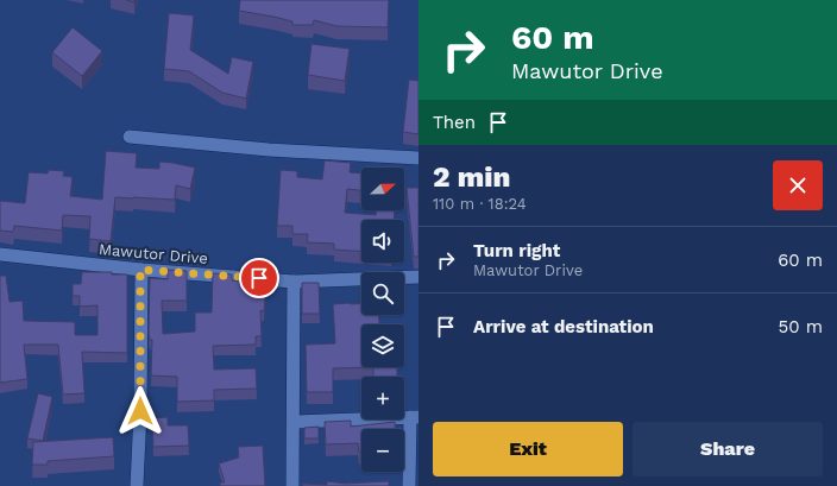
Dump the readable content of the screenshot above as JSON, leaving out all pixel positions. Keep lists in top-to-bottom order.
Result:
{
  "streets": {
    "street": ["Mawutor Drive"]
  },
  "north": "right",
  "page": {
    "turn": ["60 m", "Mawutor Drive"],
    "then": "Then",
    "heading": ["2 min", "110 m · 18:24"],
    "map_buttons": ["+", "−"],
    "list": [
      {
        "name": "Turn right",
        "note": "Mawutor Drive",
        "value": "60 m"
      },
      {
        "name": "Arrive at destination",
        "value": "50 m"
      }
    ],
    "buttons": ["Exit", "Share"]
  }
}
